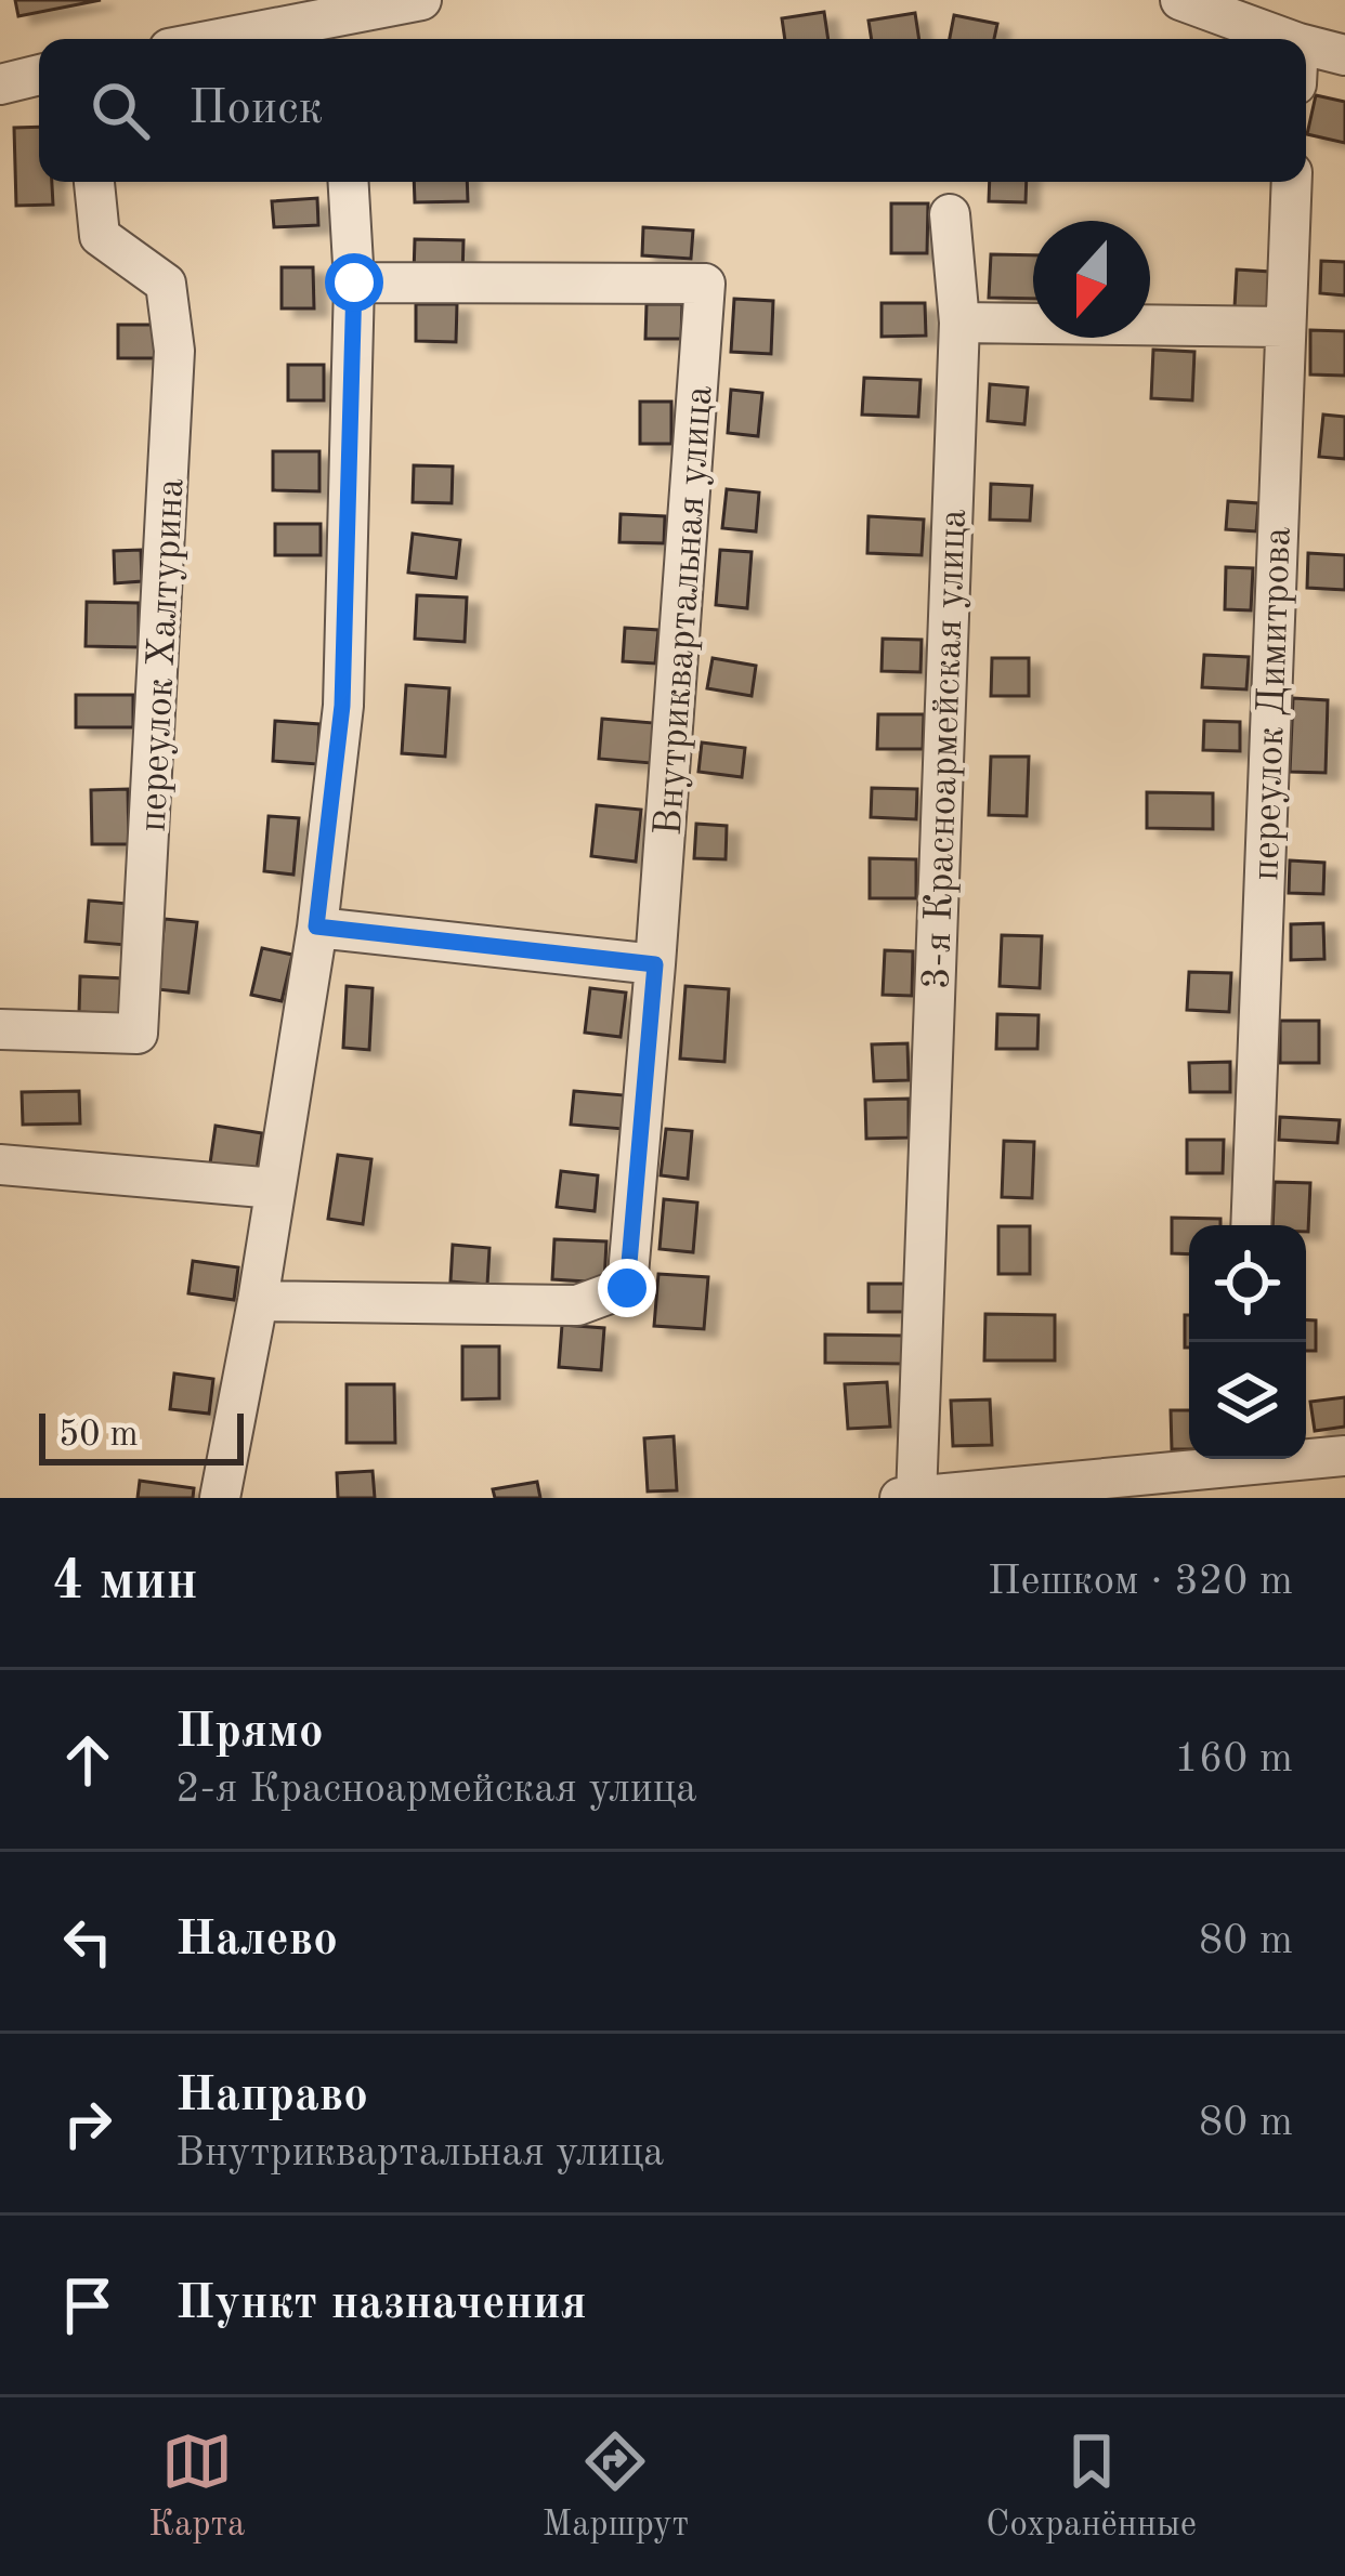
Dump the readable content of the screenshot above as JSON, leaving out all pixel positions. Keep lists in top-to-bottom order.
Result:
{
  "streets": {
    "street": [
      "Внутриквартальная улица",
      "переулок Халтурина",
      "переулок Димитрова",
      "3-я Красноармейская улица"
    ]
  },
  "scale_bar": "50 m",
  "north": "bottom",
  "page": {
    "search": "Поиск",
    "scale": "50 m",
    "heading": ["4 мин", "Пешком · 320 m"],
    "list": [
      ["Прямо", "2-я Красноармейская улица", "160 m"],
      ["Налево", "80 m"],
      ["Направо", "Внутриквартальная улица", "80 m"],
      "Пункт назначения"
    ],
    "nav": ["Карта", "Маршрут", "Сохранённые"]
  }
}
